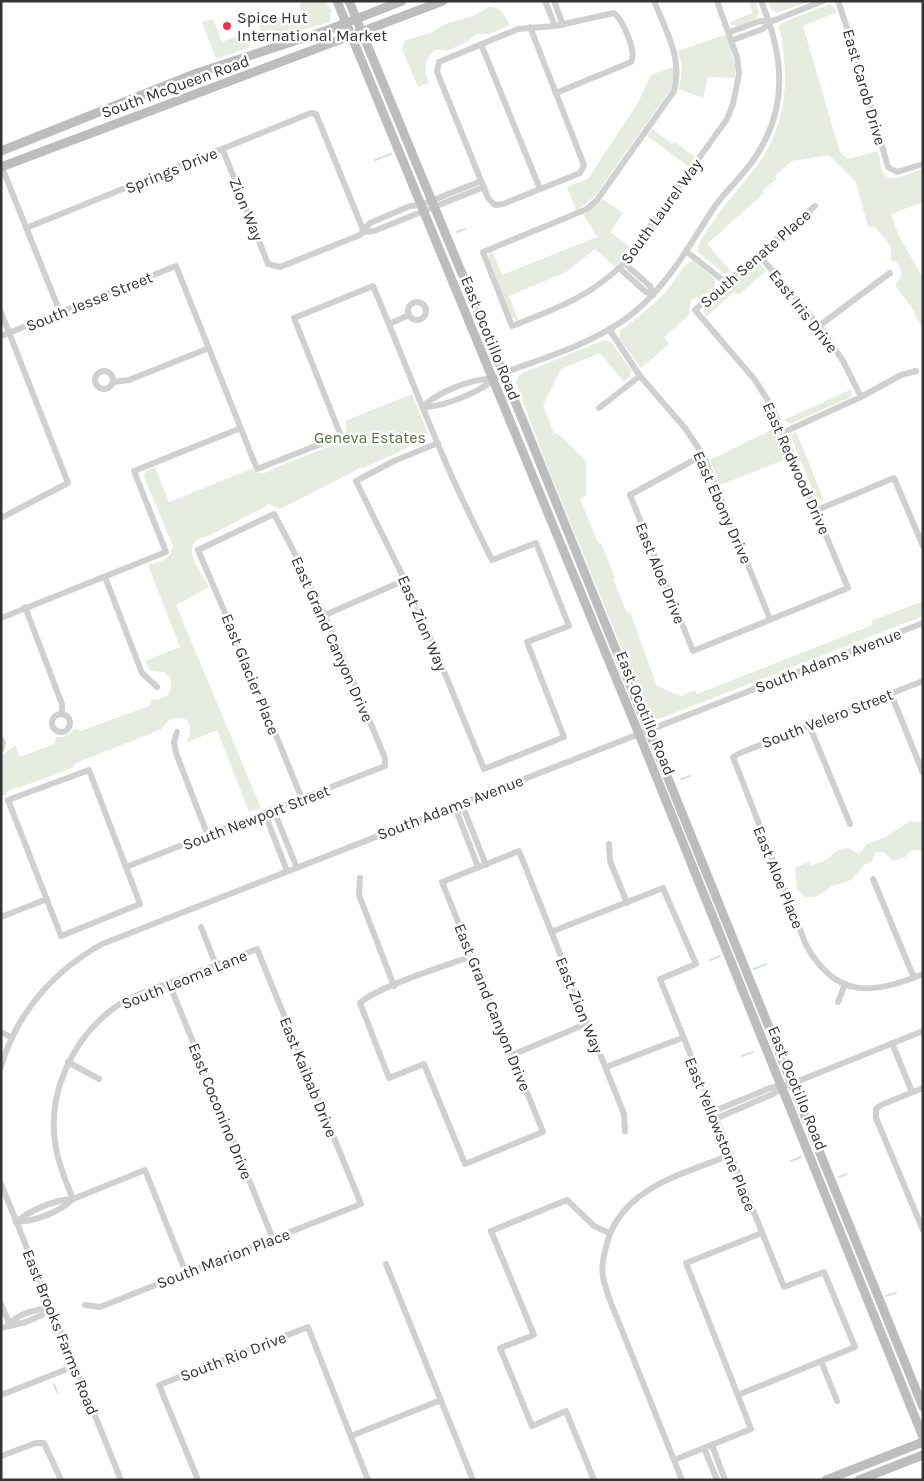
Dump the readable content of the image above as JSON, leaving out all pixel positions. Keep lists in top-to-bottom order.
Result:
{
  "streets": {
    "main road": ["South McQueen Road", "East Ocotillo Road"],
    "street": [
      "East Carob Drive",
      "Springs Drive",
      "Zion Way",
      "South Laurel Way",
      "South Senate Place",
      "South Jesse Street",
      "East Iris Drive",
      "East Redwood Drive",
      "East Ebony Drive",
      "East Aloe Drive",
      "East Zion Way",
      "East Grand Canyon Drive",
      "South Adams Avenue",
      "East Glacier Place",
      "South Velero Street",
      "South Newport Street",
      "East Aloe Place",
      "South Leoma Lane",
      "East Kaibab Drive",
      "East Coconino Drive",
      "East Yellowstone Place",
      "South Marion Place",
      "East Brooks Farms Road",
      "South Rio Drive"
    ]
  },
  "crossings": [
    ["South McQueen Road", "East Ocotillo Road"],
    ["Springs Drive", "Zion Way"],
    ["South Senate Place", "East Iris Drive"],
    ["South Senate Place", "East Redwood Drive"],
    ["East Ocotillo Road", "South Adams Avenue"],
    ["East Redwood Drive", "East Ebony Drive"],
    ["East Redwood Drive", "East Aloe Drive"],
    ["East Ebony Drive", "East Aloe Drive"],
    ["East Grand Canyon Drive", "East Glacier Place"],
    ["East Grand Canyon Drive", "South Newport Street"],
    ["East Glacier Place", "South Newport Street"],
    ["South Velero Street", "East Aloe Place"],
    ["South Leoma Lane", "East Kaibab Drive"],
    ["South Leoma Lane", "East Coconino Drive"],
    ["East Kaibab Drive", "South Marion Place"],
    ["East Coconino Drive", "South Marion Place"]
  ],
  "parks": ["Geneva Estates"],
  "places": ["Spice Hut International Market"]
}
